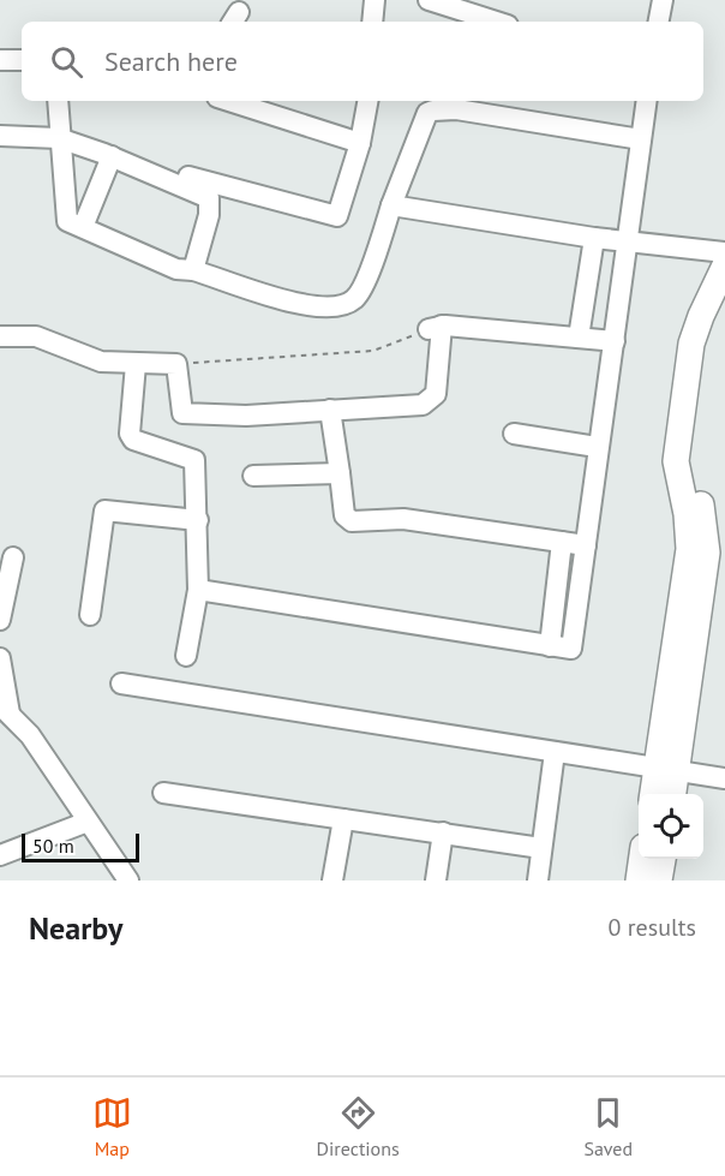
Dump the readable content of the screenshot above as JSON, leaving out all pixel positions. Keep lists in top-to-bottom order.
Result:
{
  "scale_bar": "50 m",
  "page": {
    "search": "Search here",
    "scale": "50 m",
    "heading": ["Nearby", "0 results"],
    "nav": ["Map", "Directions", "Saved"]
  }
}
